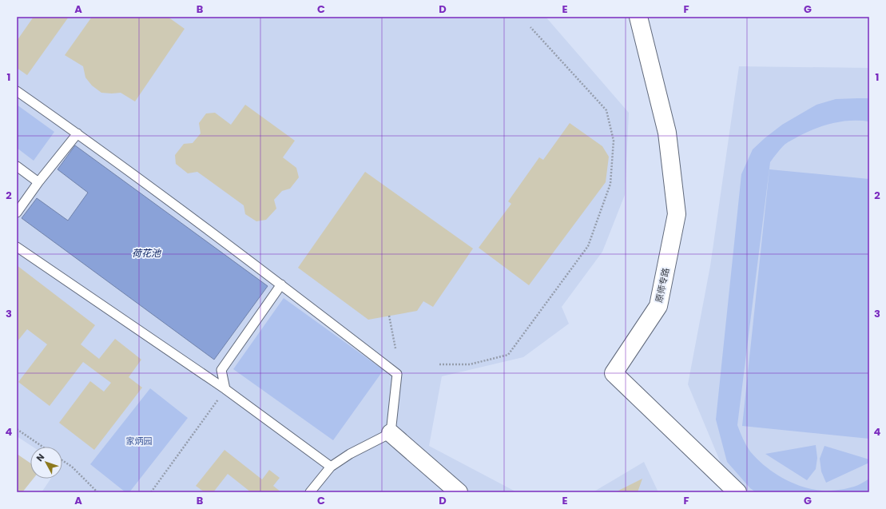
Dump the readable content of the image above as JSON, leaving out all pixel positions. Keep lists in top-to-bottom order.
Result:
{
  "streets": {
    "street": ["原师专路"]
  },
  "water": ["荷花池"],
  "parks": ["家炳园"],
  "north": "top left",
  "grid": {
    "columns": [
      "A",
      "B",
      "C",
      "D",
      "E",
      "F",
      "G"
    ],
    "rows": [
      "1",
      "2",
      "3",
      "4"
    ]
  }
}
